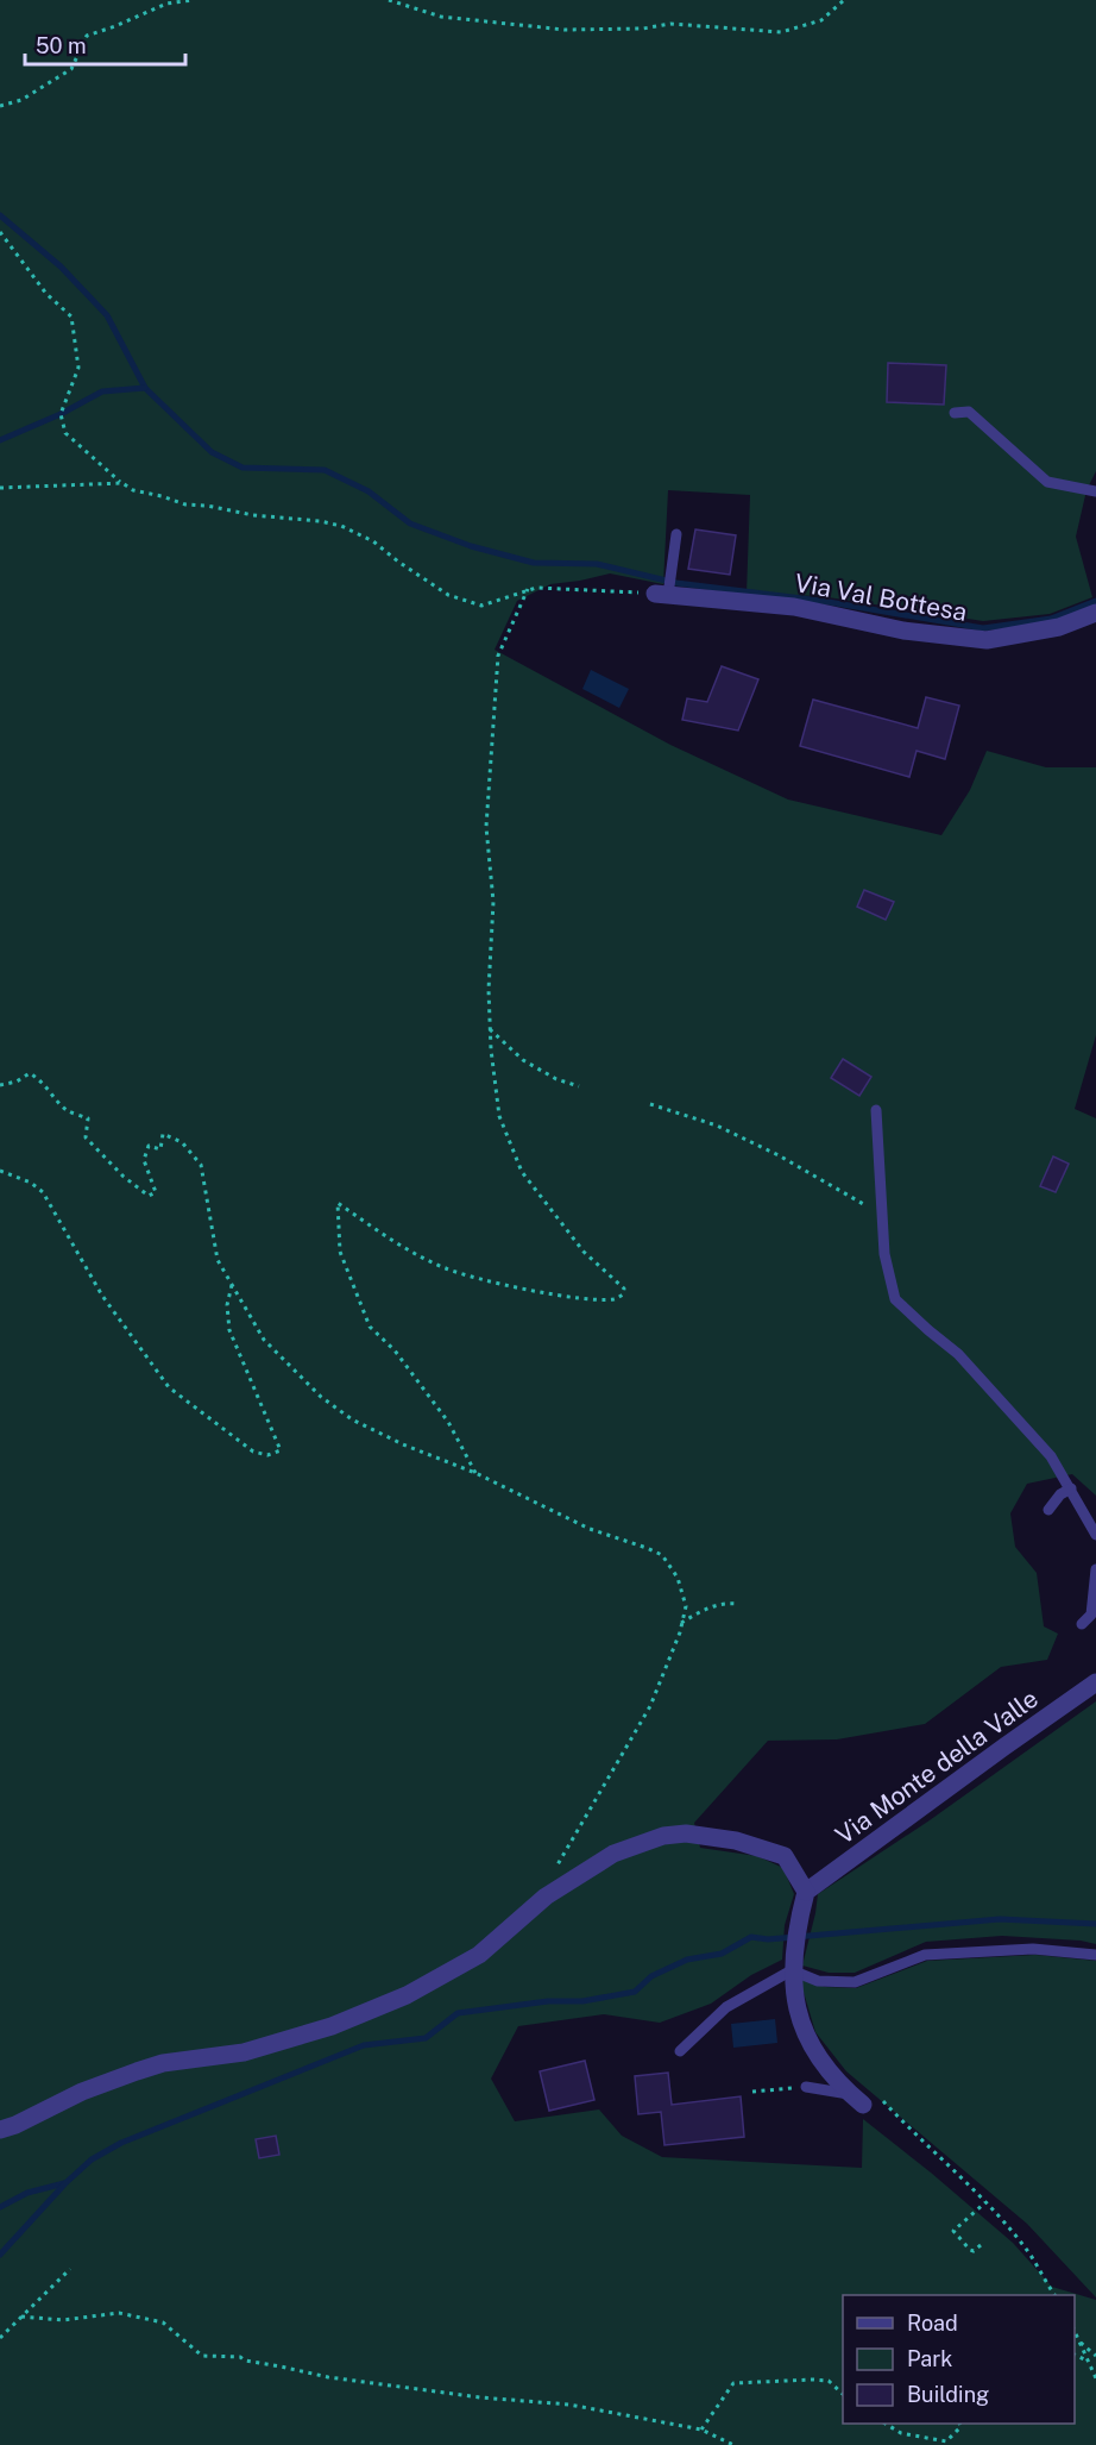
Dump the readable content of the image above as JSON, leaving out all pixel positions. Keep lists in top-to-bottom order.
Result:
{
  "streets": {
    "street": ["Via Val Bottesa", "Via Monte della Valle"]
  },
  "legend": ["Road", "Park", "Building"],
  "scale_bar": "50 m"
}
